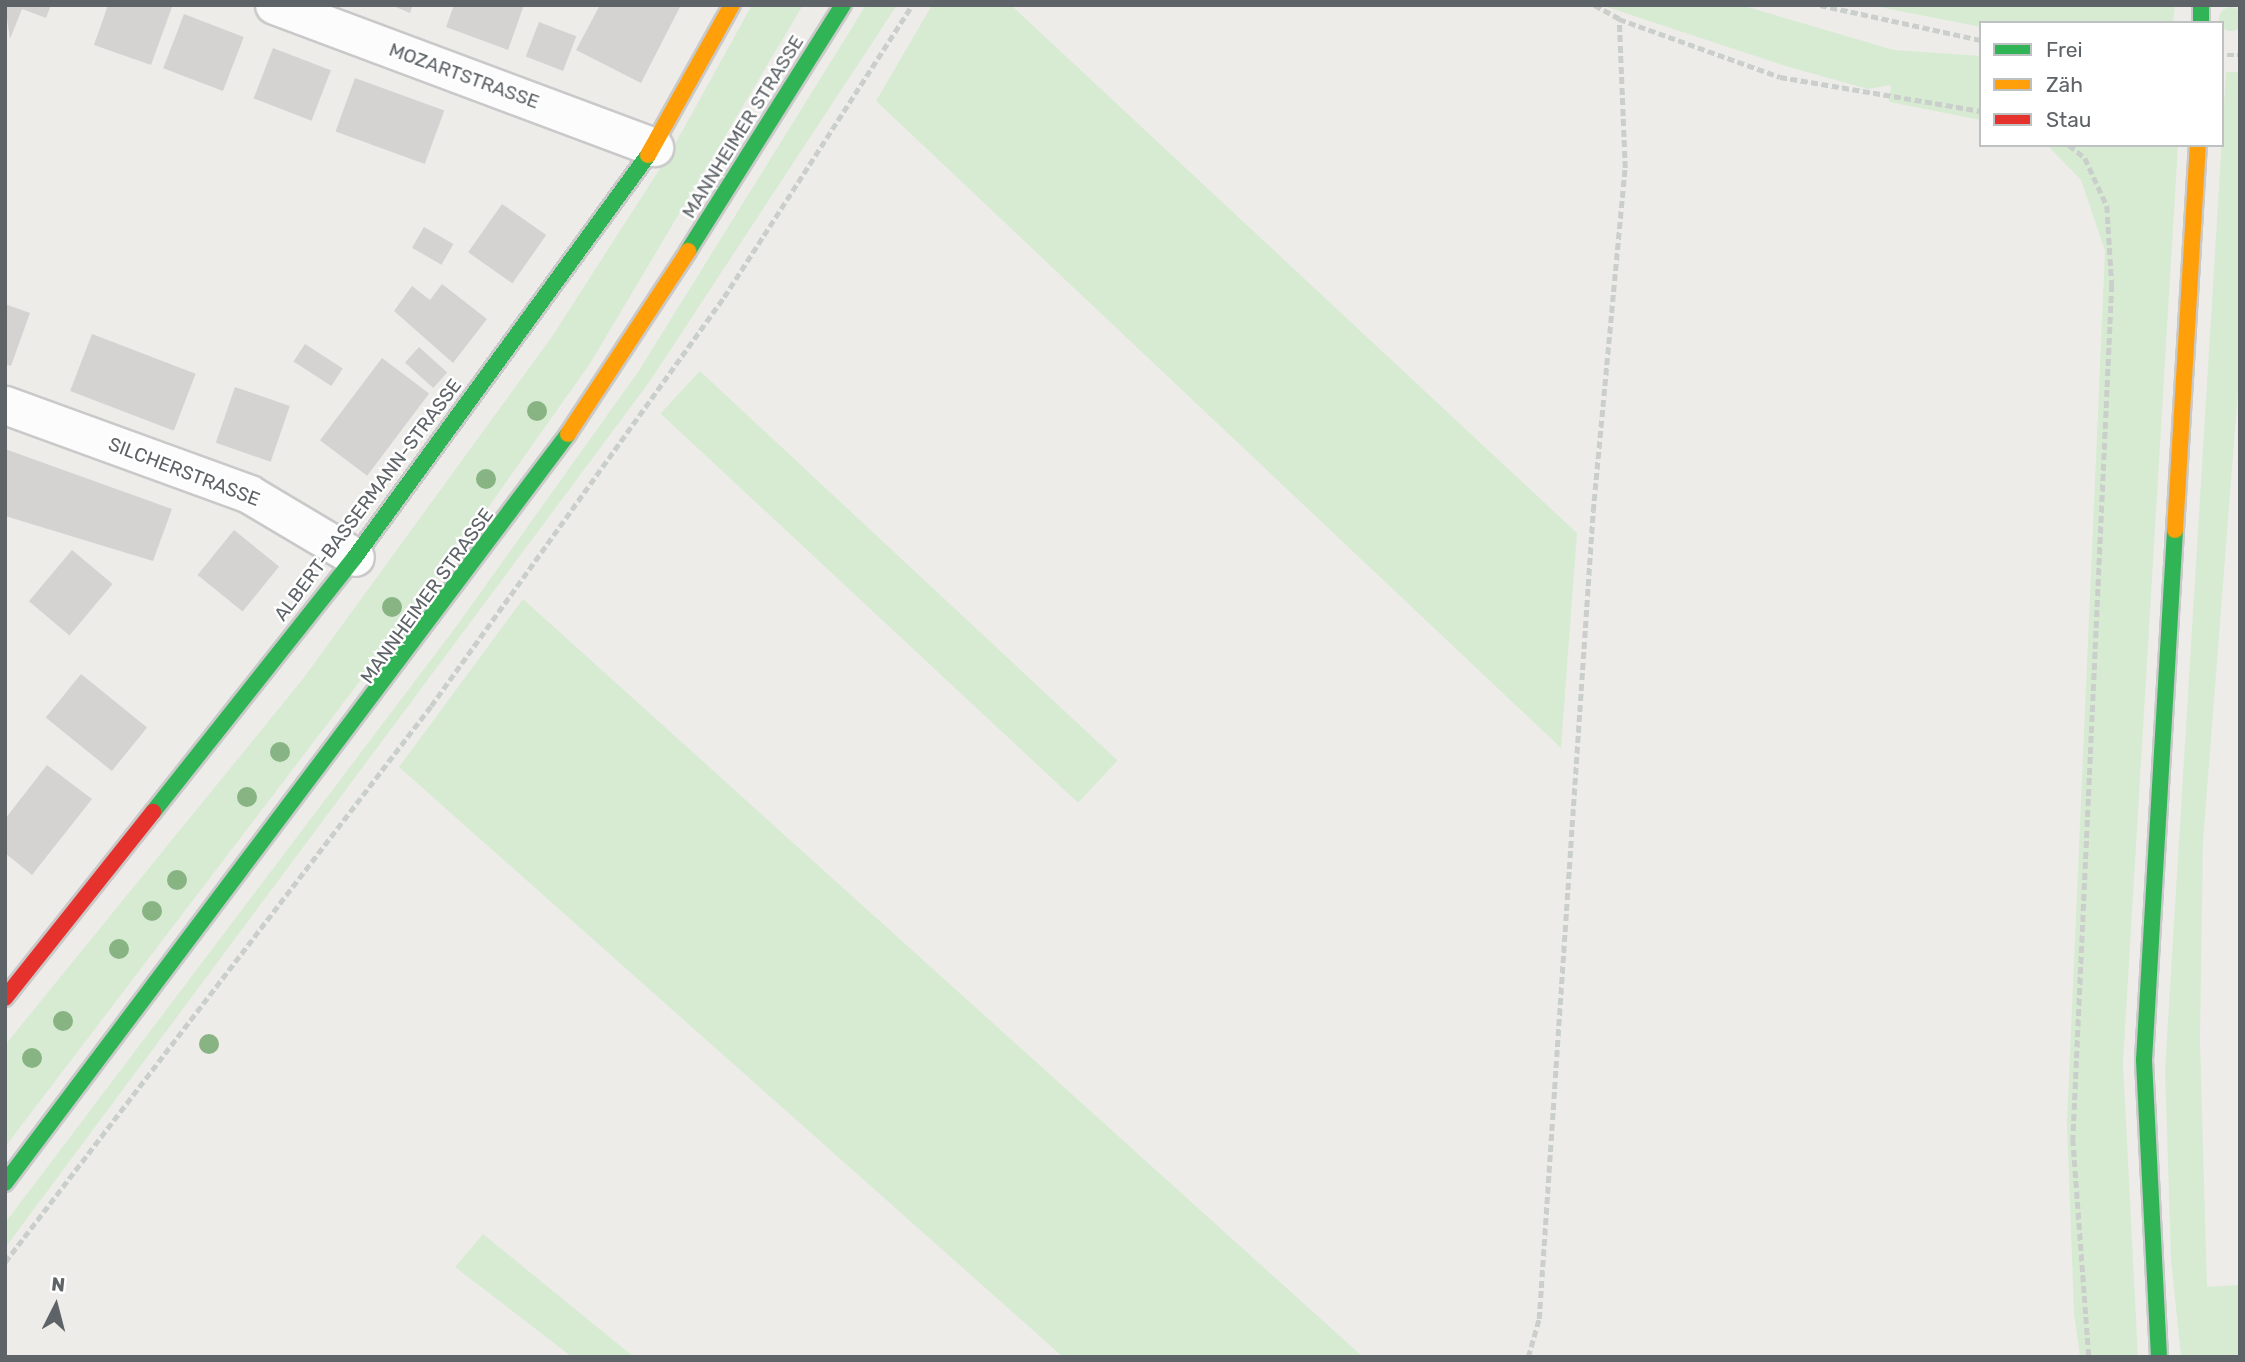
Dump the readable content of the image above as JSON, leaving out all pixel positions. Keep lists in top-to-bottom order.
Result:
{
  "streets": {
    "main road": ["MANNHEIMER STRASSE", "ALBERT-BASSERMANN-STRASSE"],
    "street": ["MOZARTSTRASSE", "SILCHERSTRASSE"]
  },
  "crossings": [
    ["MOZARTSTRASSE", "ALBERT-BASSERMANN-STRASSE"],
    ["SILCHERSTRASSE", "ALBERT-BASSERMANN-STRASSE"]
  ],
  "legend": ["Frei", "Zäh", "Stau"],
  "north": "top"
}
